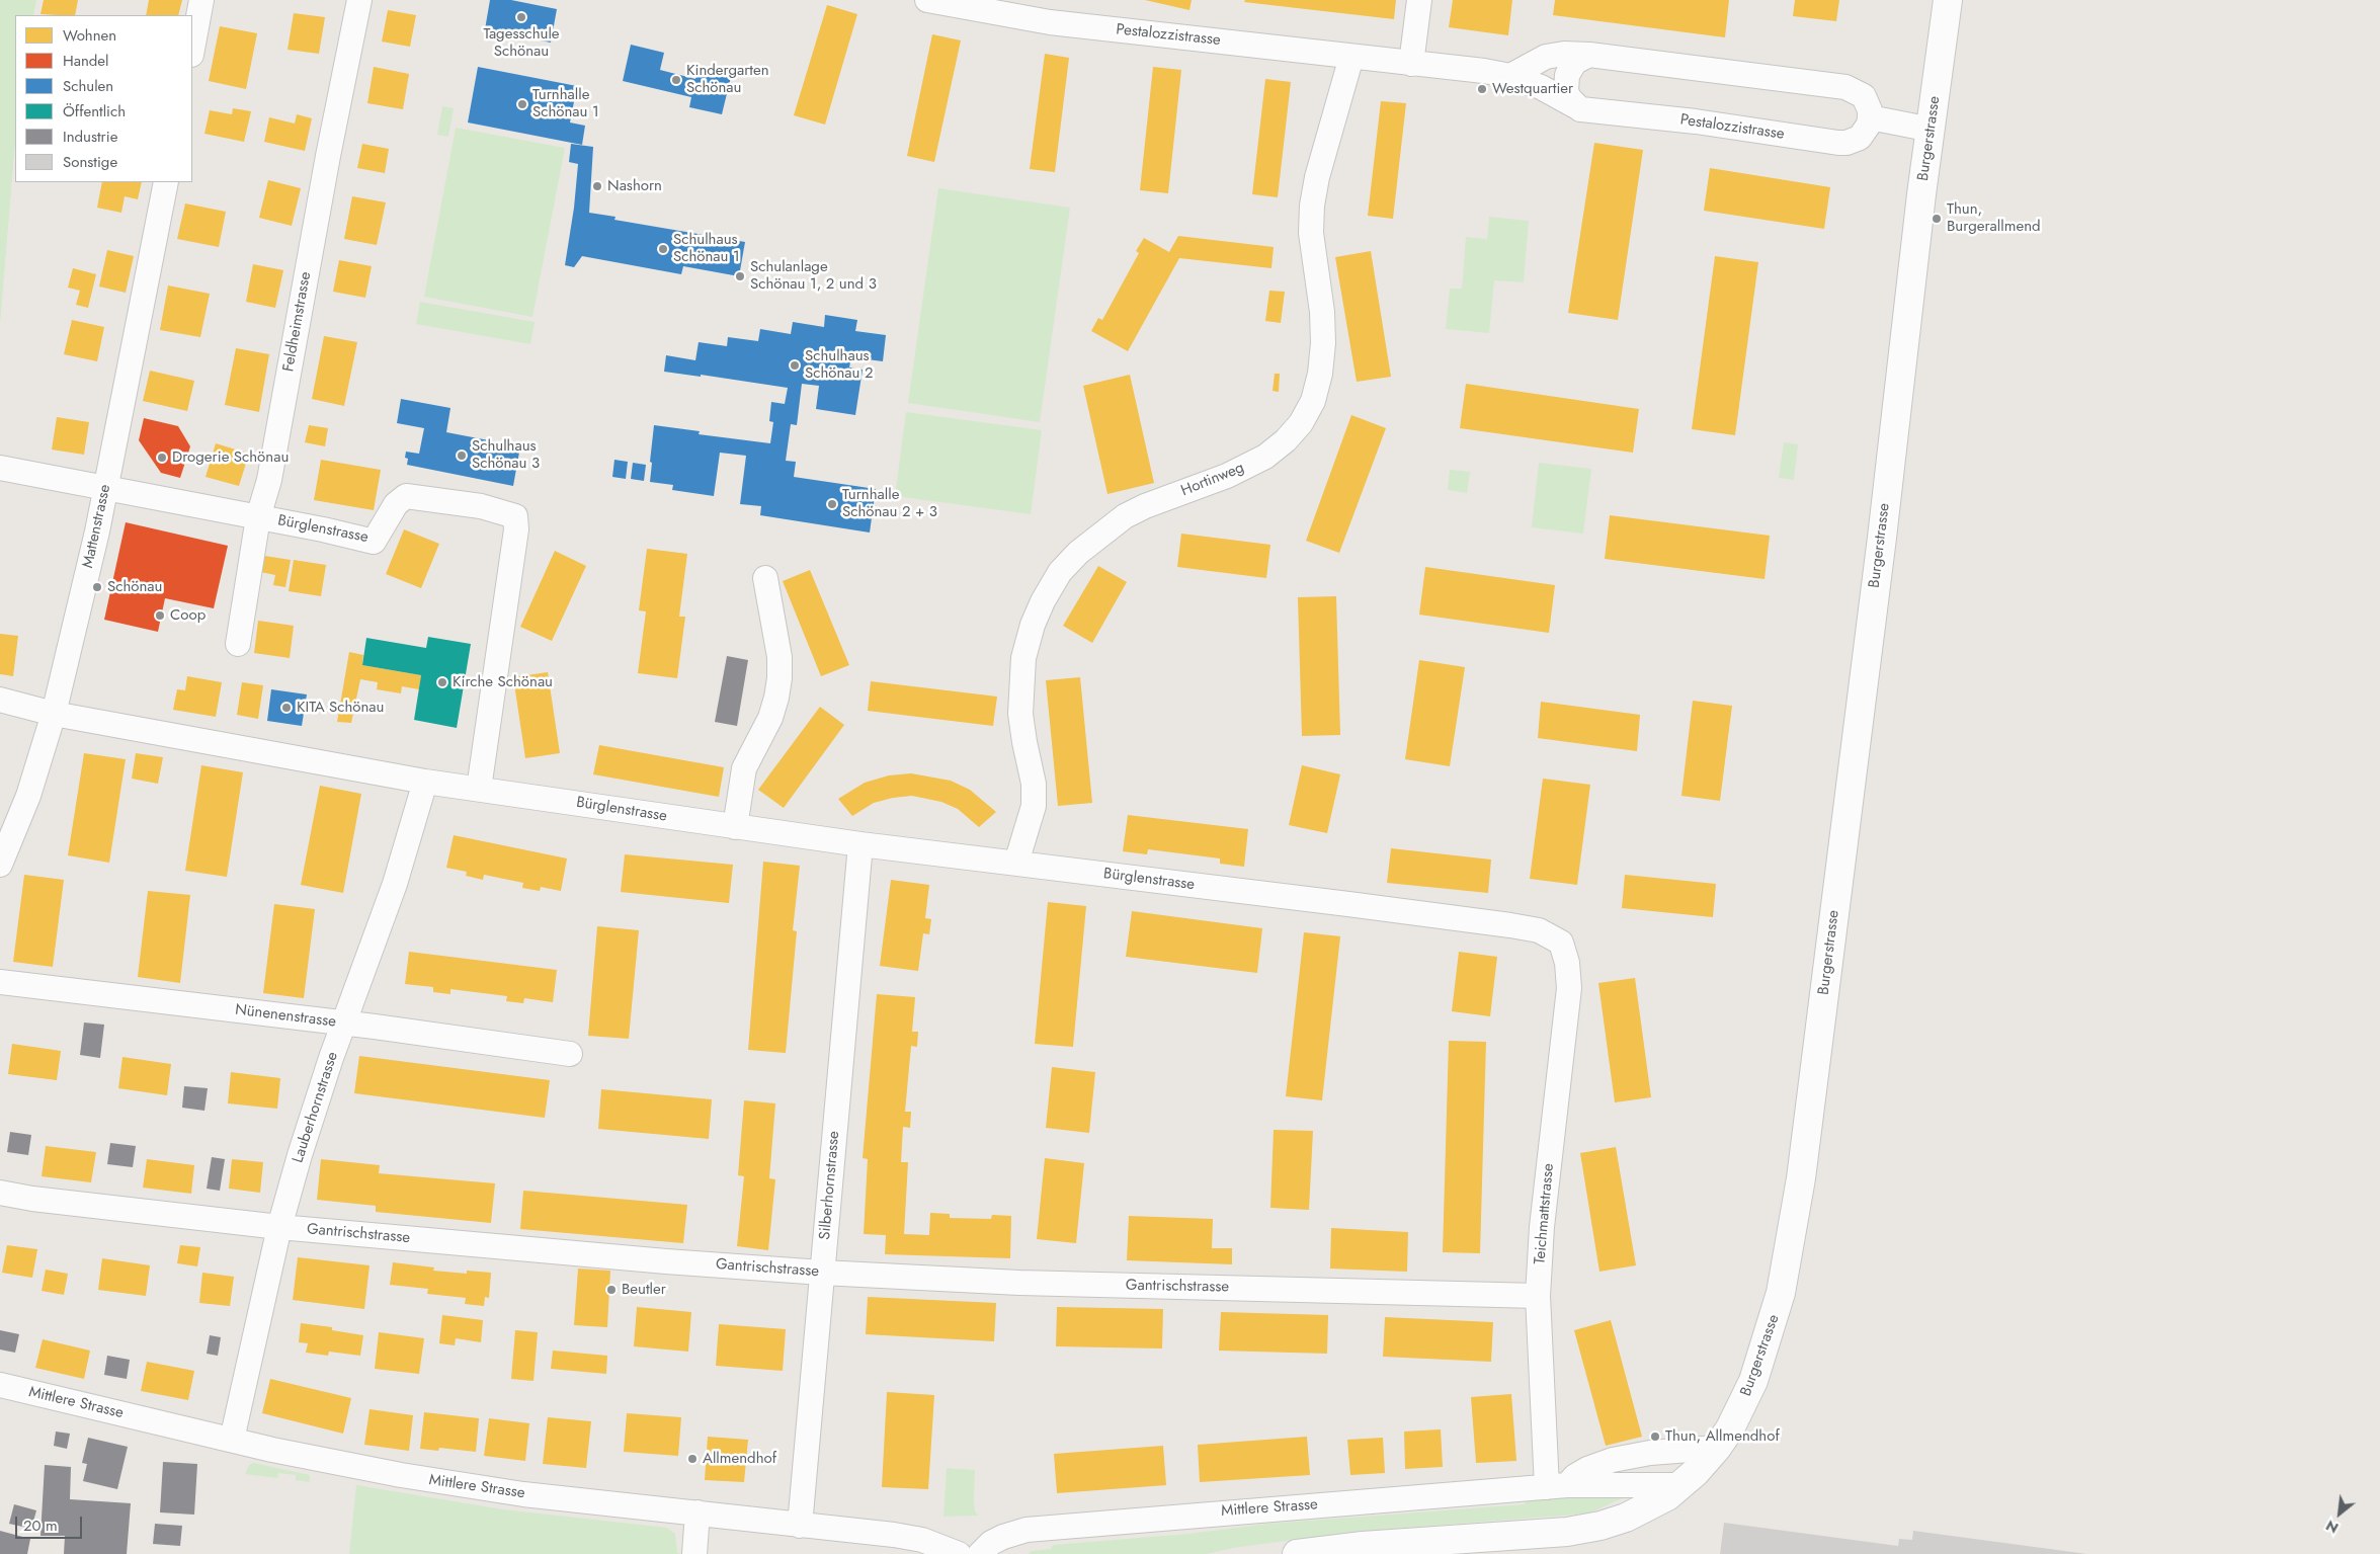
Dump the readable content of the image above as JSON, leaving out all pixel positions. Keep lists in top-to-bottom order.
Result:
{
  "streets": {
    "main road": ["Burgerstrasse"],
    "street": [
      "Pestalozzistrasse",
      "Feldheimstrasse",
      "Hortinweg",
      "Mattenstrasse",
      "Bürglenstrasse",
      "Nünenenstrasse",
      "Lauberhornstrasse",
      "Silberhornstrasse",
      "Teichmattstrasse",
      "Gantrischstrasse",
      "Mittlere Strasse"
    ]
  },
  "crossings": [
    ["Pestalozzistrasse", "Hortinweg"],
    ["Burgerstrasse", "Mittlere Strasse"],
    ["Feldheimstrasse", "Bürglenstrasse"],
    ["Hortinweg", "Bürglenstrasse"],
    ["Mattenstrasse", "Bürglenstrasse"],
    ["Bürglenstrasse", "Lauberhornstrasse"],
    ["Bürglenstrasse", "Silberhornstrasse"],
    ["Bürglenstrasse", "Teichmattstrasse"],
    ["Nünenenstrasse", "Lauberhornstrasse"],
    ["Lauberhornstrasse", "Gantrischstrasse"],
    ["Lauberhornstrasse", "Mittlere Strasse"],
    ["Silberhornstrasse", "Gantrischstrasse"],
    ["Silberhornstrasse", "Mittlere Strasse"],
    ["Teichmattstrasse", "Gantrischstrasse"],
    ["Teichmattstrasse", "Mittlere Strasse"]
  ],
  "places": [
    "Tagesschule Schönau",
    "Kindergarten Schönau",
    "Westquartier",
    "Turnhalle Schönau 1",
    "Nashorn",
    "Thun, Burgerallmend",
    "Schulhaus Schönau 1",
    "Schulanlage Schönau 1, 2 und 3",
    "Schulhaus Schönau 2",
    "Schulhaus Schönau 3",
    "Drogerie Schönau",
    "Turnhalle Schönau 2 + 3",
    "Schönau",
    "Coop",
    "Kirche Schönau",
    "KITA Schönau",
    "Beutler",
    "Thun, Allmendhof",
    "Allmendhof"
  ],
  "legend": [
    "Wohnen",
    "Handel",
    "Schulen",
    "Öffentlich",
    "Industrie",
    "Sonstige"
  ],
  "scale_bar": "20 m",
  "north": "bottom left"
}
